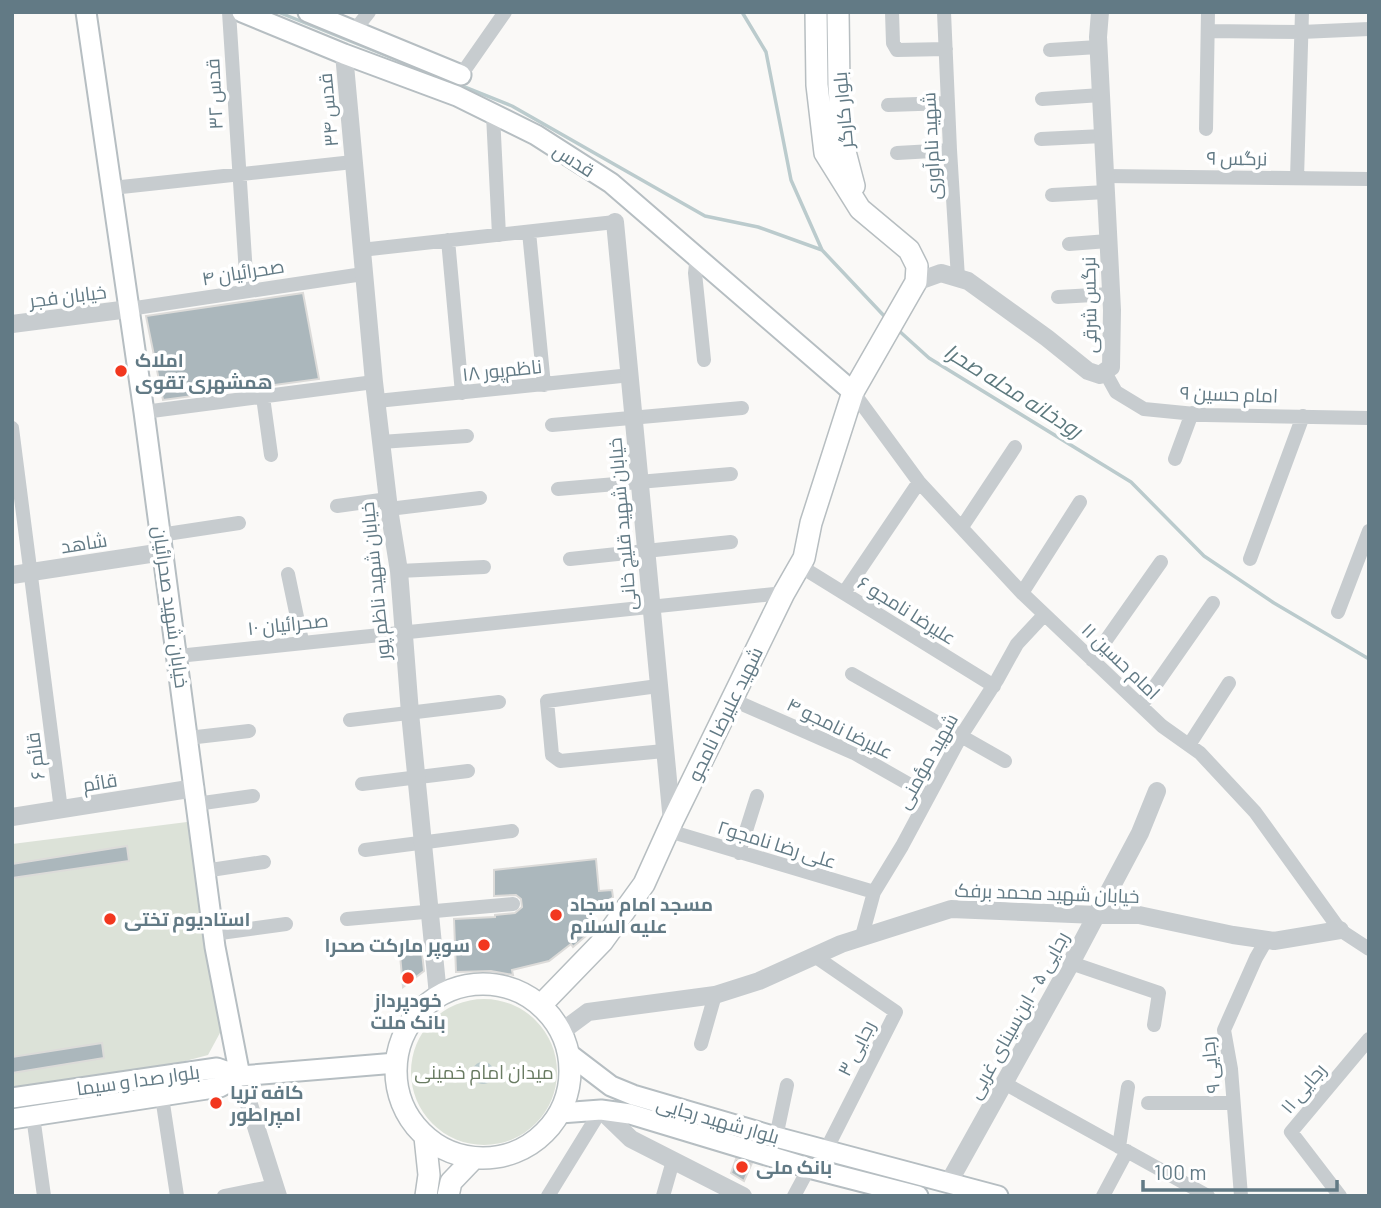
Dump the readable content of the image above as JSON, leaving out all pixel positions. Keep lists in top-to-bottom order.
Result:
{
  "streets": {
    "main road": [
      "بلوار کارگر",
      "قدس",
      "خیابان شهید صحرائیان",
      "شهید علیرضا نامجو",
      "بلوار صدا و سیما",
      "بلوار شهید رجایی"
    ],
    "street": [
      "قدس ۳۲",
      "قدس ۳۴",
      "شهید نام‌آوری",
      "نرگس ۹",
      "صحرائیان ۴",
      "خیابان فجر",
      "نرگس شرقی",
      "ناظم‌پور ۱۸",
      "امام حسین ۹",
      "خیابان شهید قلیچ خانی",
      "شاهد",
      "خیابان شهید ناظم پور",
      "علیرضا نامجو ۶",
      "صحرائیان ۱۰",
      "امام حسین ۱۱",
      "علیرضا نامجو ۴",
      "قائم ۶",
      "شهید مؤمنی",
      "قائم",
      "علی رضا نامجو۲",
      "خیابان شهید محمد برفک",
      "رجایی ۵ - ابن‌سینای غربی",
      "رجایی ۳",
      "رجایی ۹",
      "رجایی ۱۱"
    ]
  },
  "crossings": [
    ["قدس ۳۲", "صحرائیان ۴"],
    ["قدس ۳۴", "قدس"],
    ["قدس ۳۴", "خیابان شهید ناظم پور"],
    ["شهید نام‌آوری", "نرگس شرقی"],
    ["نرگس ۹", "نرگس شرقی"],
    ["قدس", "امام حسین ۱۱"],
    ["قدس", "شهید علیرضا نامجو"],
    ["صحرائیان ۴", "خیابان فجر"],
    ["صحرائیان ۴", "خیابان شهید ناظم پور"],
    ["صحرائیان ۴", "خیابان شهید صحرائیان"],
    ["خیابان فجر", "خیابان شهید صحرائیان"],
    ["نرگس شرقی", "امام حسین ۹"],
    ["ناظم‌پور ۱۸", "خیابان شهید قلیچ خانی"],
    ["ناظم‌پور ۱۸", "خیابان شهید ناظم پور"],
    ["خیابان شهید قلیچ خانی", "صحرائیان ۱۰"],
    ["خیابان شهید قلیچ خانی", "شهید علیرضا نامجو"],
    ["خیابان شهید قلیچ خانی", "علی رضا نامجو۲"],
    ["شاهد", "خیابان شهید صحرائیان"],
    ["شاهد", "قائم ۶"],
    ["خیابان شهید ناظم پور", "صحرائیان ۱۰"],
    ["خیابان شهید ناظم پور", "شهید علیرضا نامجو"],
    ["خیابان شهید ناظم پور", "خیابان شهید محمد برفک"],
    ["خیابان شهید ناظم پور", "بلوار شهید رجایی"],
    ["خیابان شهید صحرائیان", "صحرائیان ۱۰"],
    ["خیابان شهید صحرائیان", "قائم"],
    ["خیابان شهید صحرائیان", "بلوار صدا و سیما"],
    ["علیرضا نامجو ۶", "شهید علیرضا نامجو"],
    ["علیرضا نامجو ۶", "شهید مؤمنی"],
    ["صحرائیان ۱۰", "شهید علیرضا نامجو"],
    ["امام حسین ۱۱", "شهید علیرضا نامجو"],
    ["امام حسین ۱۱", "شهید مؤمنی"],
    ["امام حسین ۱۱", "خیابان شهید محمد برفک"],
    ["شهید علیرضا نامجو", "علیرضا نامجو ۴"],
    ["شهید علیرضا نامجو", "علی رضا نامجو۲"],
    ["شهید علیرضا نامجو", "خیابان شهید محمد برفک"],
    ["شهید علیرضا نامجو", "بلوار شهید رجایی"],
    ["علیرضا نامجو ۴", "شهید مؤمنی"],
    ["قائم ۶", "قائم"],
    ["شهید مؤمنی", "علی رضا نامجو۲"],
    ["شهید مؤمنی", "خیابان شهید محمد برفک"],
    ["خیابان شهید محمد برفک", "رجایی ۵ - ابن‌سینای غربی"],
    ["خیابان شهید محمد برفک", "رجایی ۳"],
    ["خیابان شهید محمد برفک", "رجایی ۹"],
    ["خیابان شهید محمد برفک", "بلوار شهید رجایی"],
    ["رجایی ۵ - ابن‌سینای غربی", "بلوار شهید رجایی"],
    ["رجایی ۳", "بلوار شهید رجایی"]
  ],
  "water": ["رودخانه محله صحرا"],
  "parks": ["میدان امام خمینی"],
  "places": [
    "املاک همشهری تقوی",
    "مسجد امام سجاد علیه السلام",
    "استادیوم تختی",
    "سوپر مارکت صحرا",
    "خودپرداز بانک ملت",
    "کافه تریا امپراطور",
    "بانک ملی"
  ],
  "scale_bar": "100 m"
}
